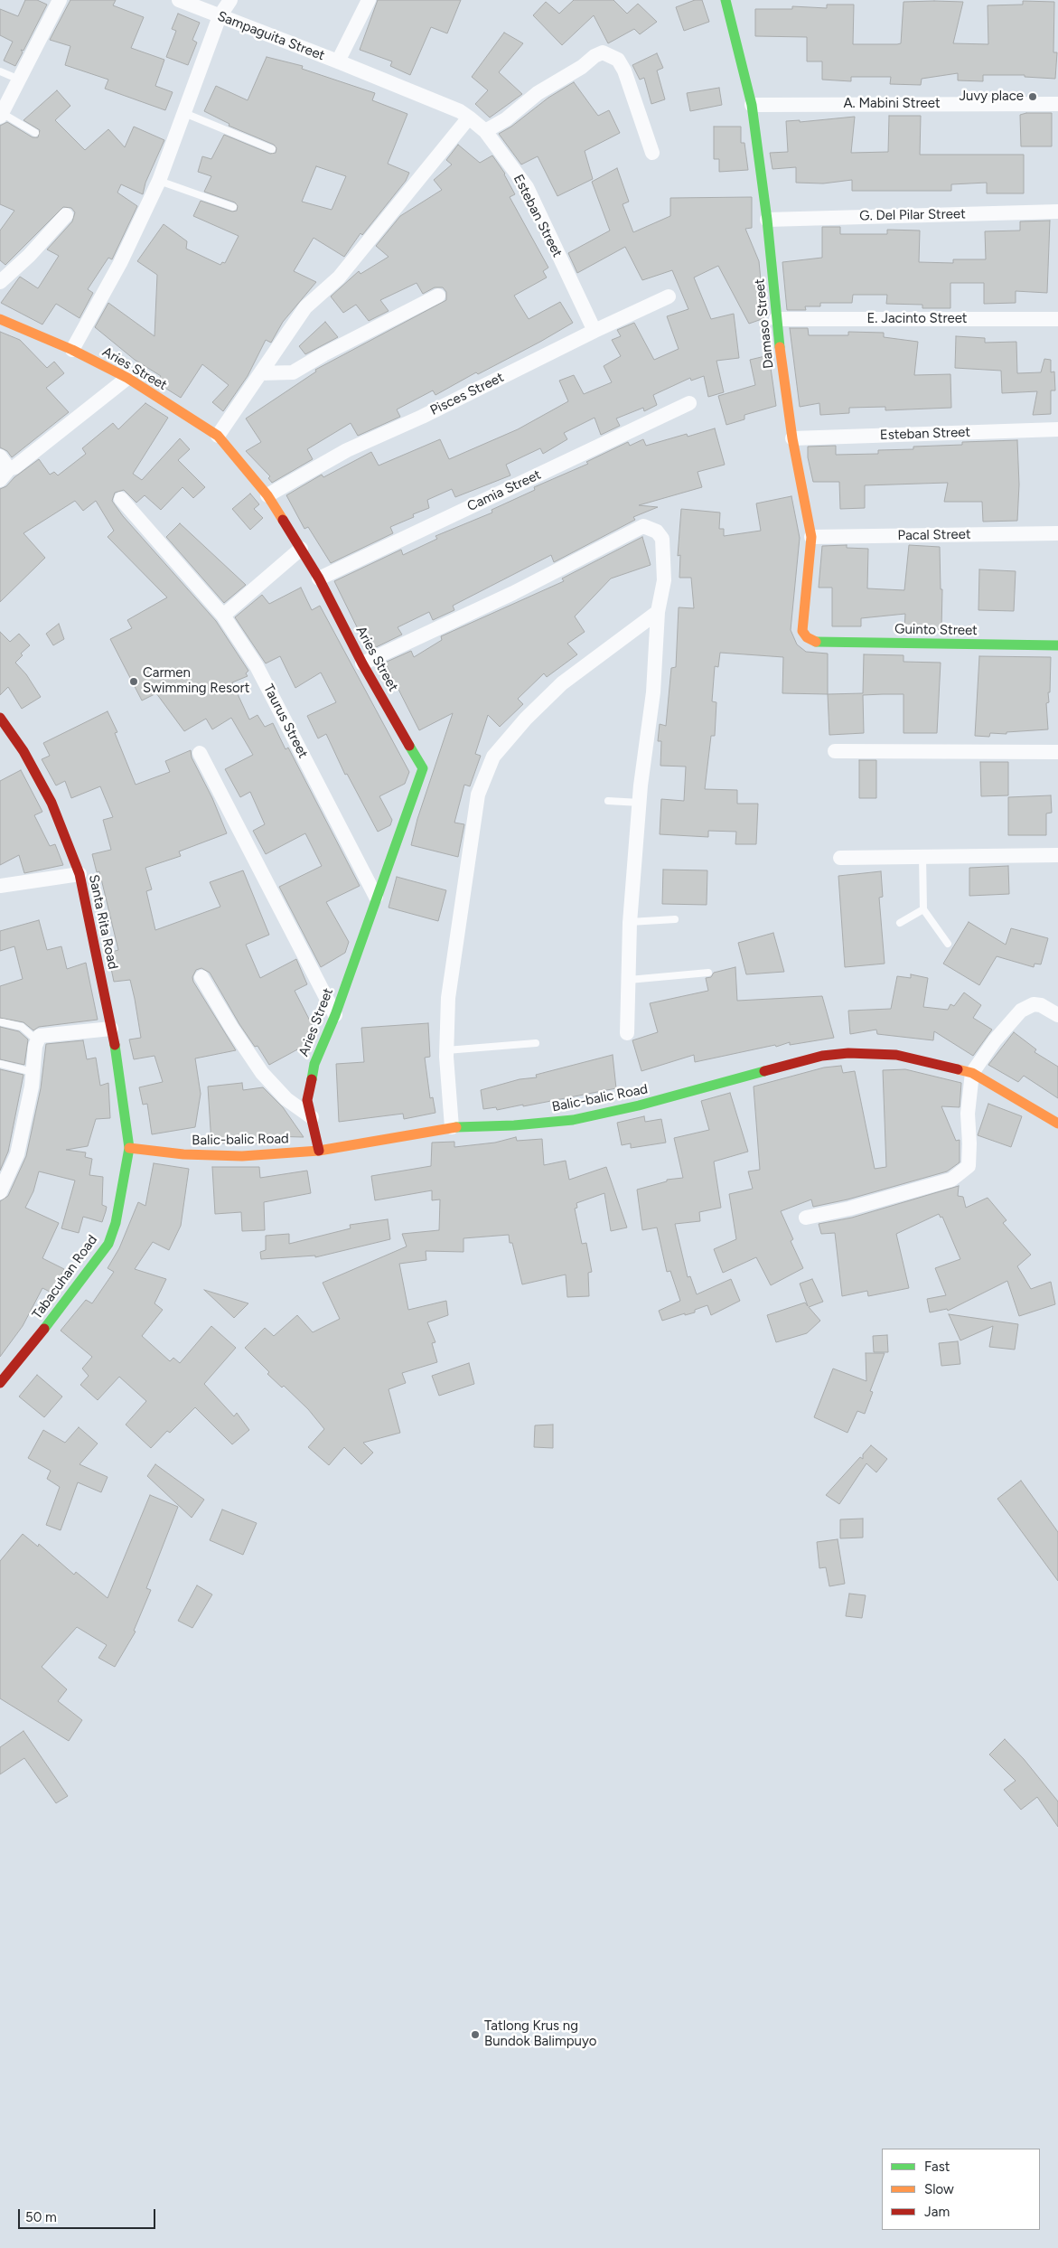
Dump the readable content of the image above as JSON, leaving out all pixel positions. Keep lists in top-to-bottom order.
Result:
{
  "streets": {
    "street": [
      "Sampaguita Street",
      "A. Mabini Street",
      "G. Del Pilar Street",
      "Esteban Street",
      "E. Jacinto Street",
      "Damaso Street",
      "Aries Street",
      "Pisces Street",
      "Camia Street",
      "Pacal Street",
      "Guinto Street",
      "Taurus Street",
      "Santa Rita Road",
      "Balic-balic Road",
      "Tabacuhan Road"
    ]
  },
  "crossings": [
    ["Sampaguita Street", "Esteban Street"],
    ["A. Mabini Street", "Damaso Street"],
    ["G. Del Pilar Street", "Damaso Street"],
    ["Esteban Street", "Damaso Street"],
    ["Esteban Street", "Pisces Street"],
    ["E. Jacinto Street", "Damaso Street"],
    ["Damaso Street", "Pacal Street"],
    ["Damaso Street", "Guinto Street"],
    ["Aries Street", "Pisces Street"],
    ["Aries Street", "Camia Street"],
    ["Aries Street", "Taurus Street"],
    ["Aries Street", "Balic-balic Road"],
    ["Santa Rita Road", "Balic-balic Road"],
    ["Santa Rita Road", "Tabacuhan Road"],
    ["Balic-balic Road", "Tabacuhan Road"]
  ],
  "places": ["Juvy place", "Carmen Swimming Resort", "Tatlong Krus ng Bundok Balimpuyo"],
  "legend": ["Fast", "Slow", "Jam"],
  "scale_bar": "50 m"
}
